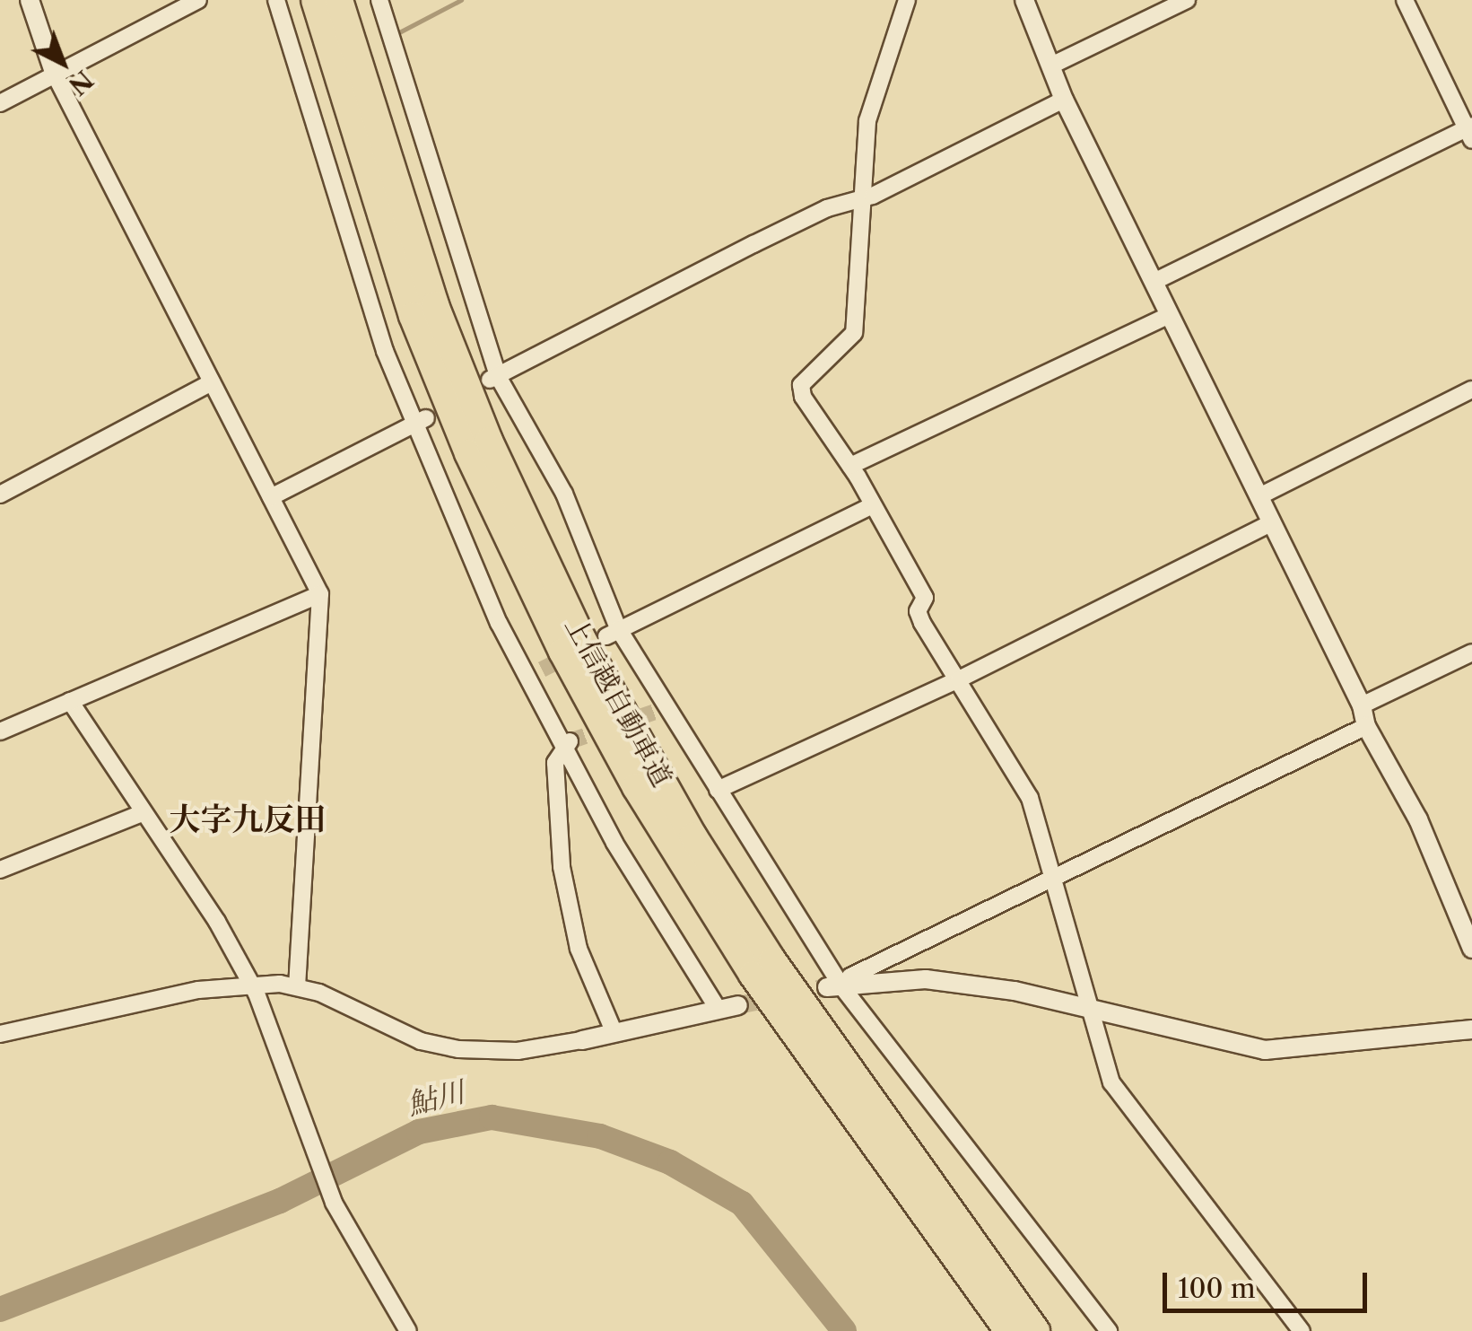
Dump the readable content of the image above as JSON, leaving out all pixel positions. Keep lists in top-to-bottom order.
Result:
{
  "streets": {
    "highway": ["上信越自動車道"]
  },
  "districts": ["大字九反田"],
  "water": ["鮎川"],
  "scale_bar": "100 m",
  "north": "bottom right"
}
